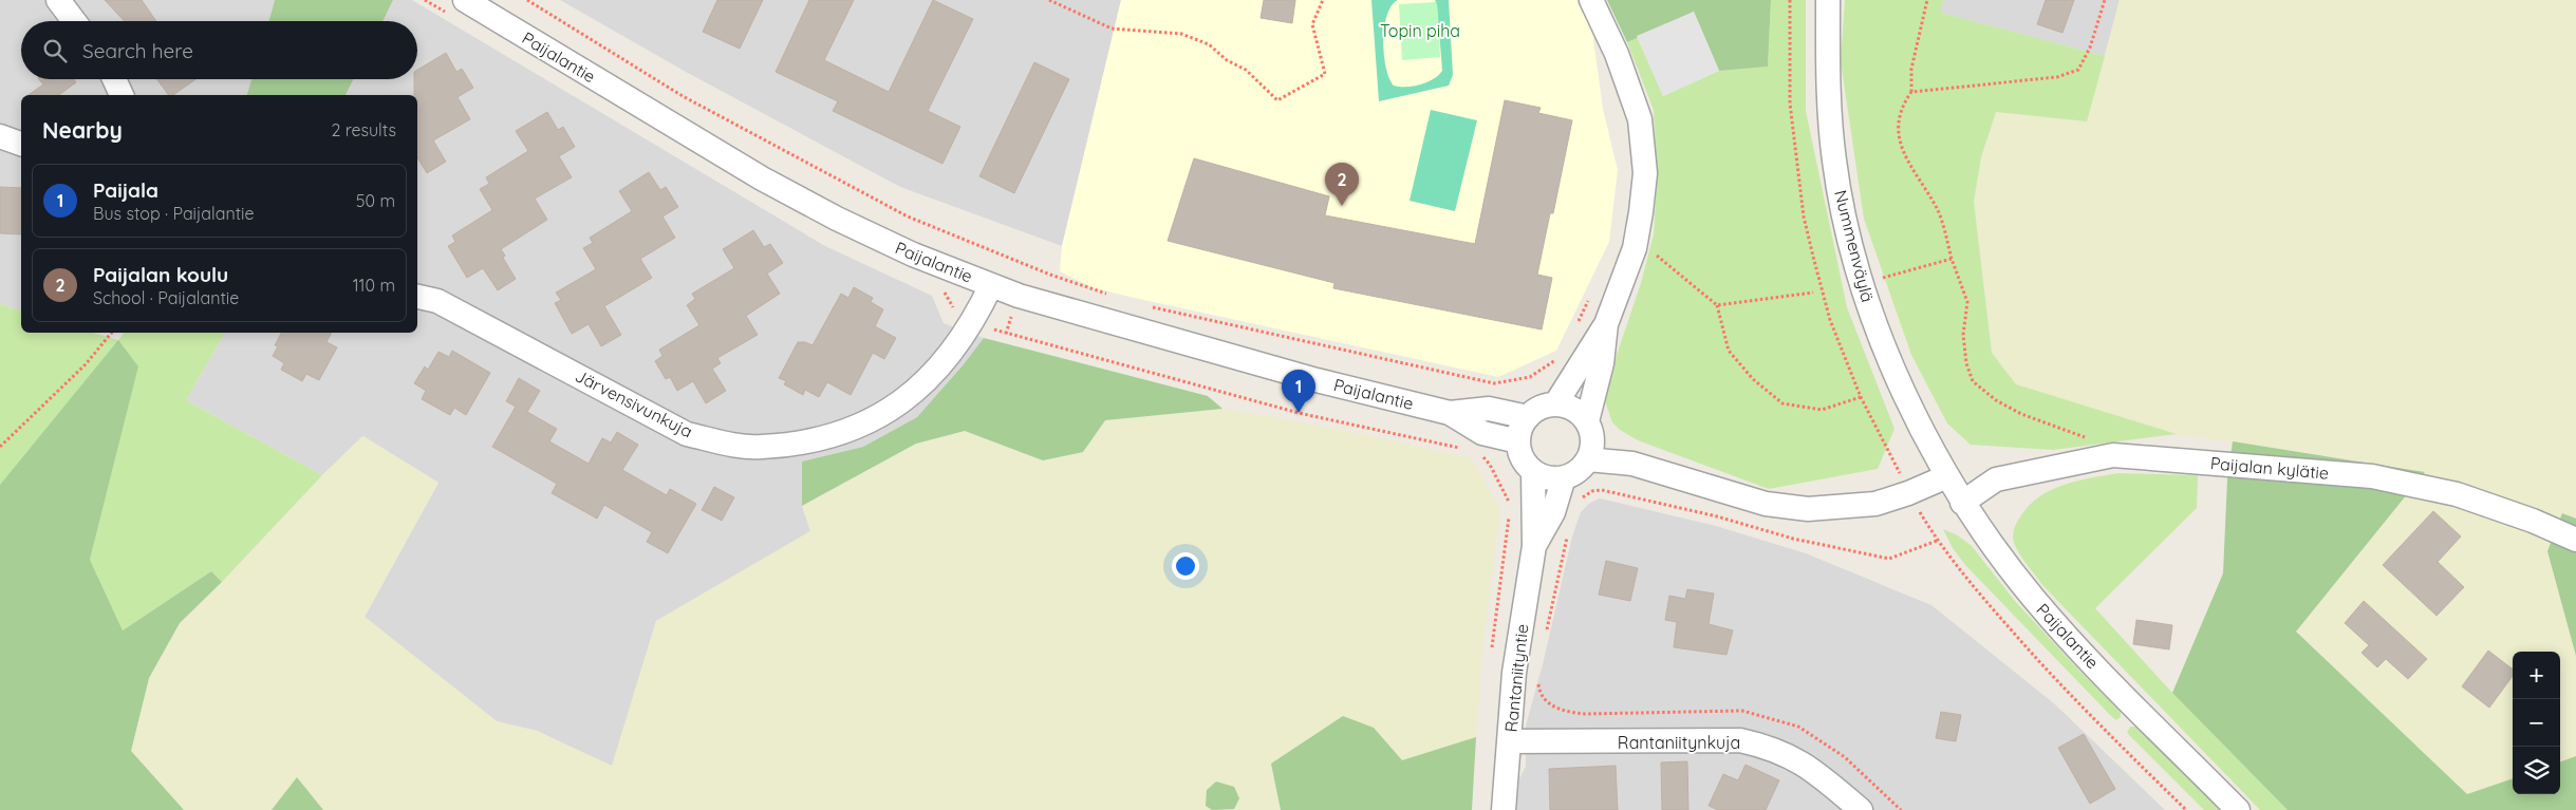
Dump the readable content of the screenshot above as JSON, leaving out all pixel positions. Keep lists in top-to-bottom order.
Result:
{
  "streets": {
    "street": [
      "Paijalantie",
      "Nummenväylä",
      "Järvensivunkuja",
      "Paijalan kylätie",
      "Rantaniityntie",
      "Rantaniitynkuja"
    ]
  },
  "crossings": [
    ["Paijalantie", "Nummenväylä"],
    ["Paijalantie", "Järvensivunkuja"],
    ["Paijalantie", "Paijalan kylätie"],
    ["Paijalantie", "Rantaniityntie"],
    ["Rantaniityntie", "Rantaniitynkuja"]
  ],
  "parks": ["Topin piha"],
  "page": {
    "search": "Search here",
    "heading": ["Nearby", "2 results"],
    "pins": ["2", "1"],
    "list": [
      {
        "mark": "1",
        "name": "Paijala",
        "note": "Bus stop · Paijalantie",
        "value": "50 m"
      },
      {
        "mark": "2",
        "name": "Paijalan koulu",
        "note": "School · Paijalantie",
        "value": "110 m"
      }
    ],
    "map_buttons": ["+", "−"]
  }
}
